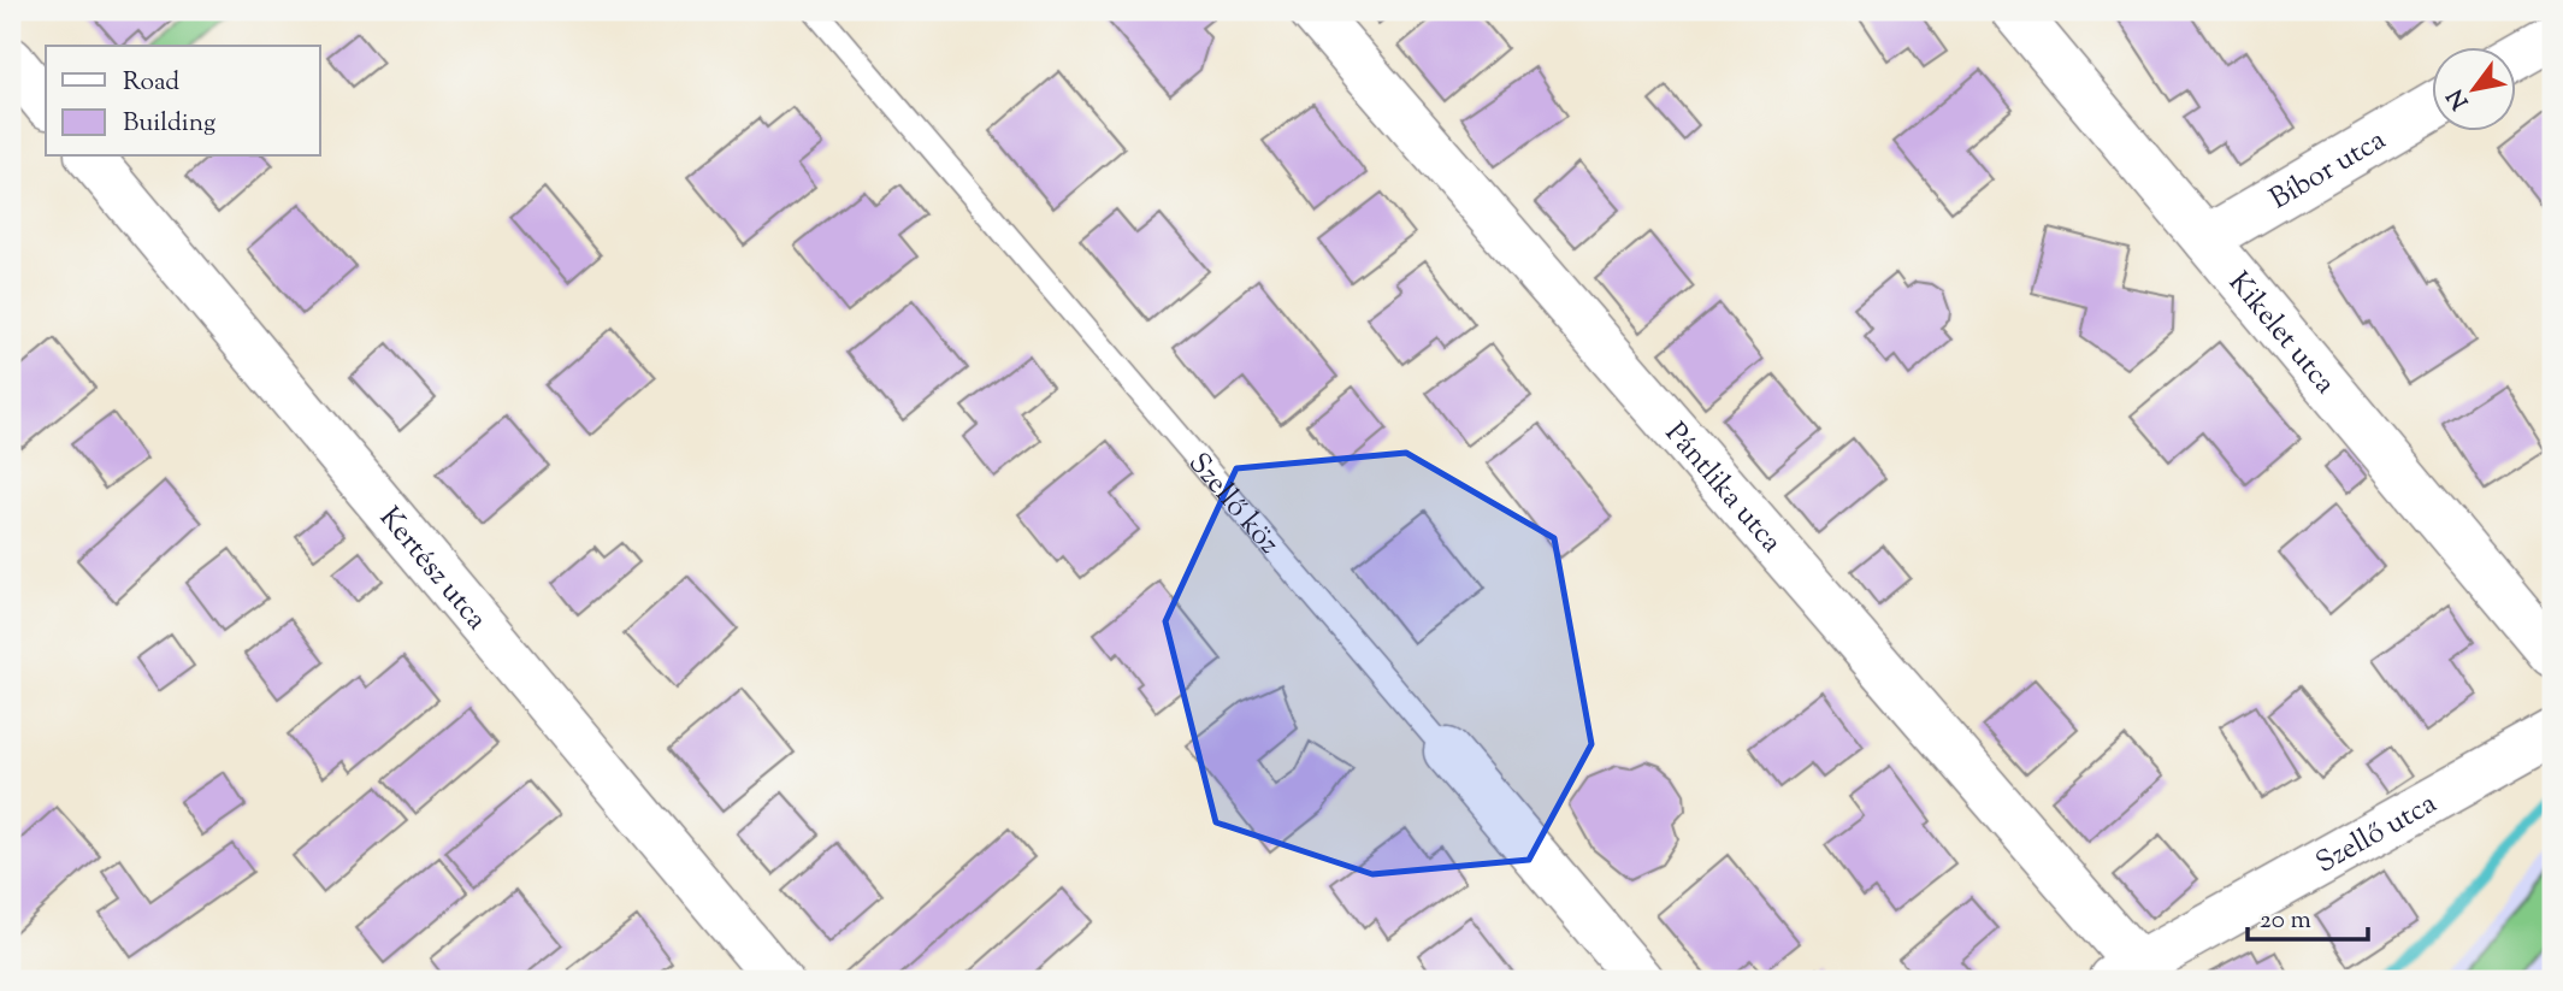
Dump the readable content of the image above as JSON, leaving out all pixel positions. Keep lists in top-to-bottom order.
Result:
{
  "streets": {
    "street": [
      "Bíbor utca",
      "Kikelet utca",
      "Pántlika utca",
      "Szellő köz",
      "Kertész utca",
      "Szellő utca"
    ]
  },
  "crossings": [
    ["Bíbor utca", "Kikelet utca"],
    ["Pántlika utca", "Szellő utca"]
  ],
  "legend": ["Road", "Building"],
  "scale_bar": "20 m",
  "north": "bottom left"
}
